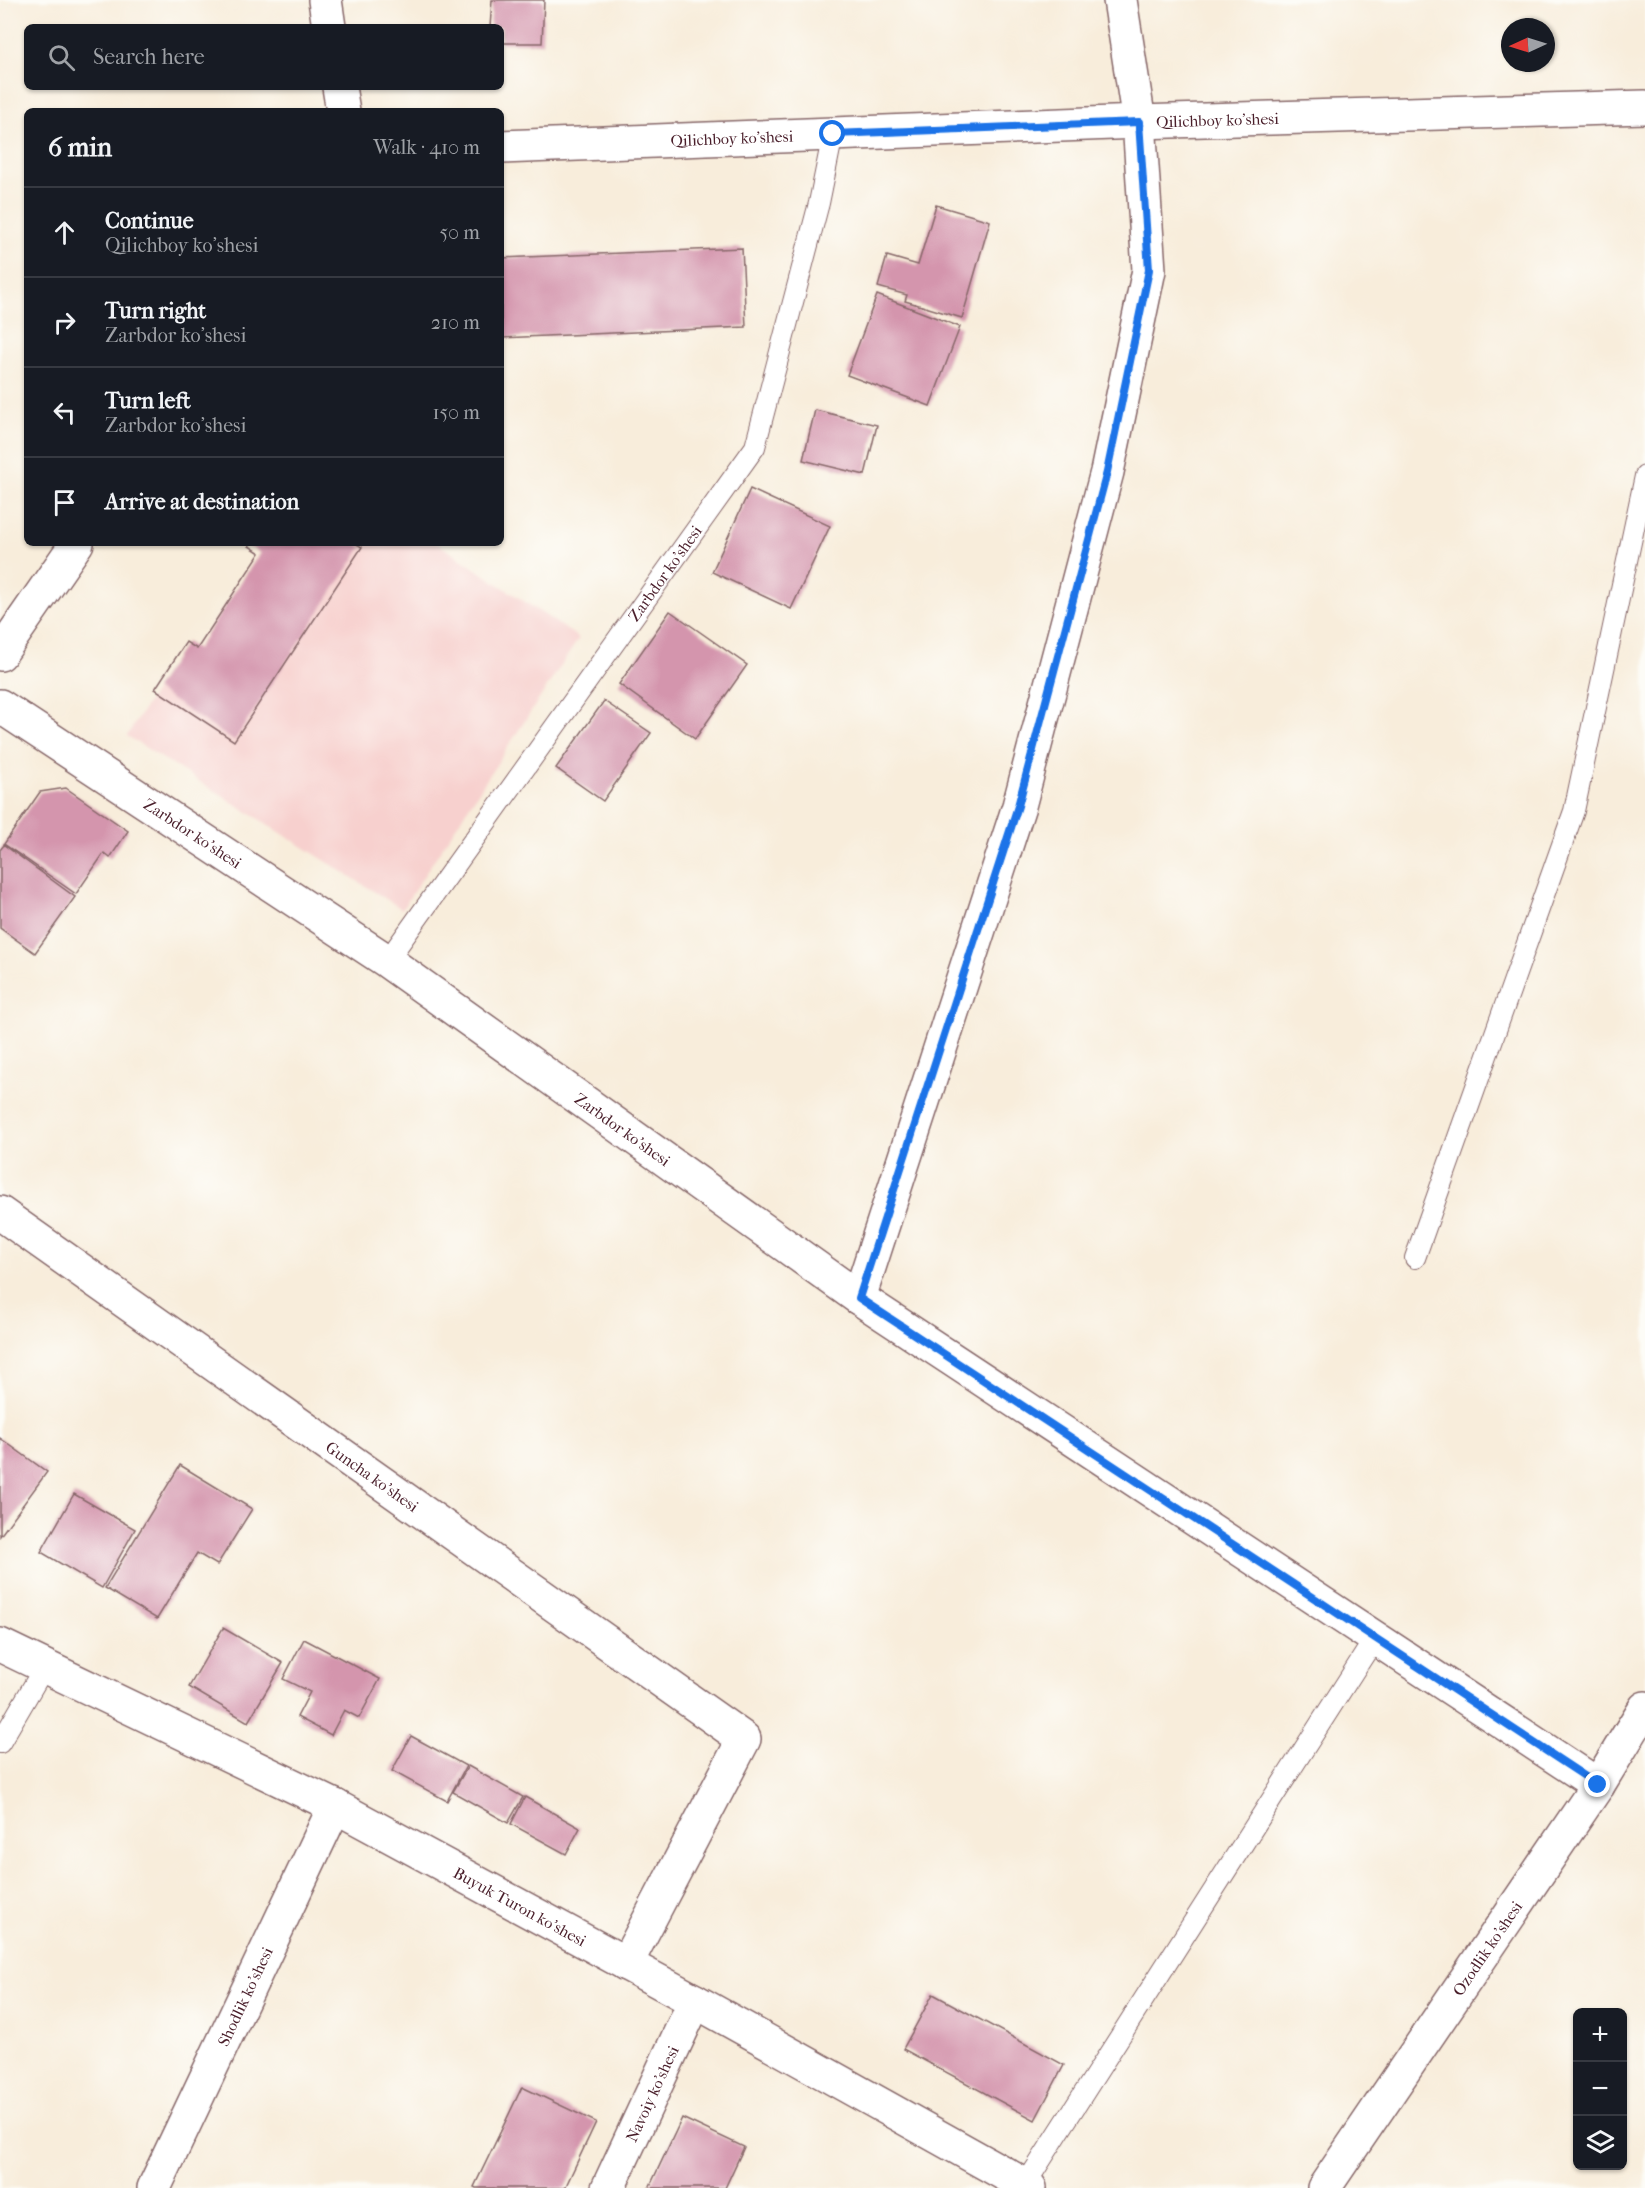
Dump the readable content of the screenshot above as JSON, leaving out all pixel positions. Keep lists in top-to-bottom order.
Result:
{
  "streets": {
    "street": [
      "Qilichboy ko'shesi",
      "Zarbdor ko'shesi",
      "Guncha ko'shesi",
      "Buyuk Turon ko'shesi",
      "Ozodlik ko'shesi",
      "Shodlik ko'shesi",
      "Navoiy ko'shesi"
    ]
  },
  "crossings": [
    ["Qilichboy ko'shesi", "Zarbdor ko'shesi"],
    ["Zarbdor ko'shesi", "Ozodlik ko'shesi"],
    ["Guncha ko'shesi", "Buyuk Turon ko'shesi"],
    ["Buyuk Turon ko'shesi", "Shodlik ko'shesi"],
    ["Buyuk Turon ko'shesi", "Navoiy ko'shesi"]
  ],
  "north": "left",
  "page": {
    "search": "Search here",
    "heading": ["6 min", "Walk · 410 m"],
    "list": [
      ["Continue", "Qilichboy ko'shesi", "50 m"],
      ["Turn right", "Zarbdor ko'shesi", "210 m"],
      ["Turn left", "Zarbdor ko'shesi", "150 m"],
      "Arrive at destination"
    ],
    "map_buttons": ["+", "−"]
  }
}
